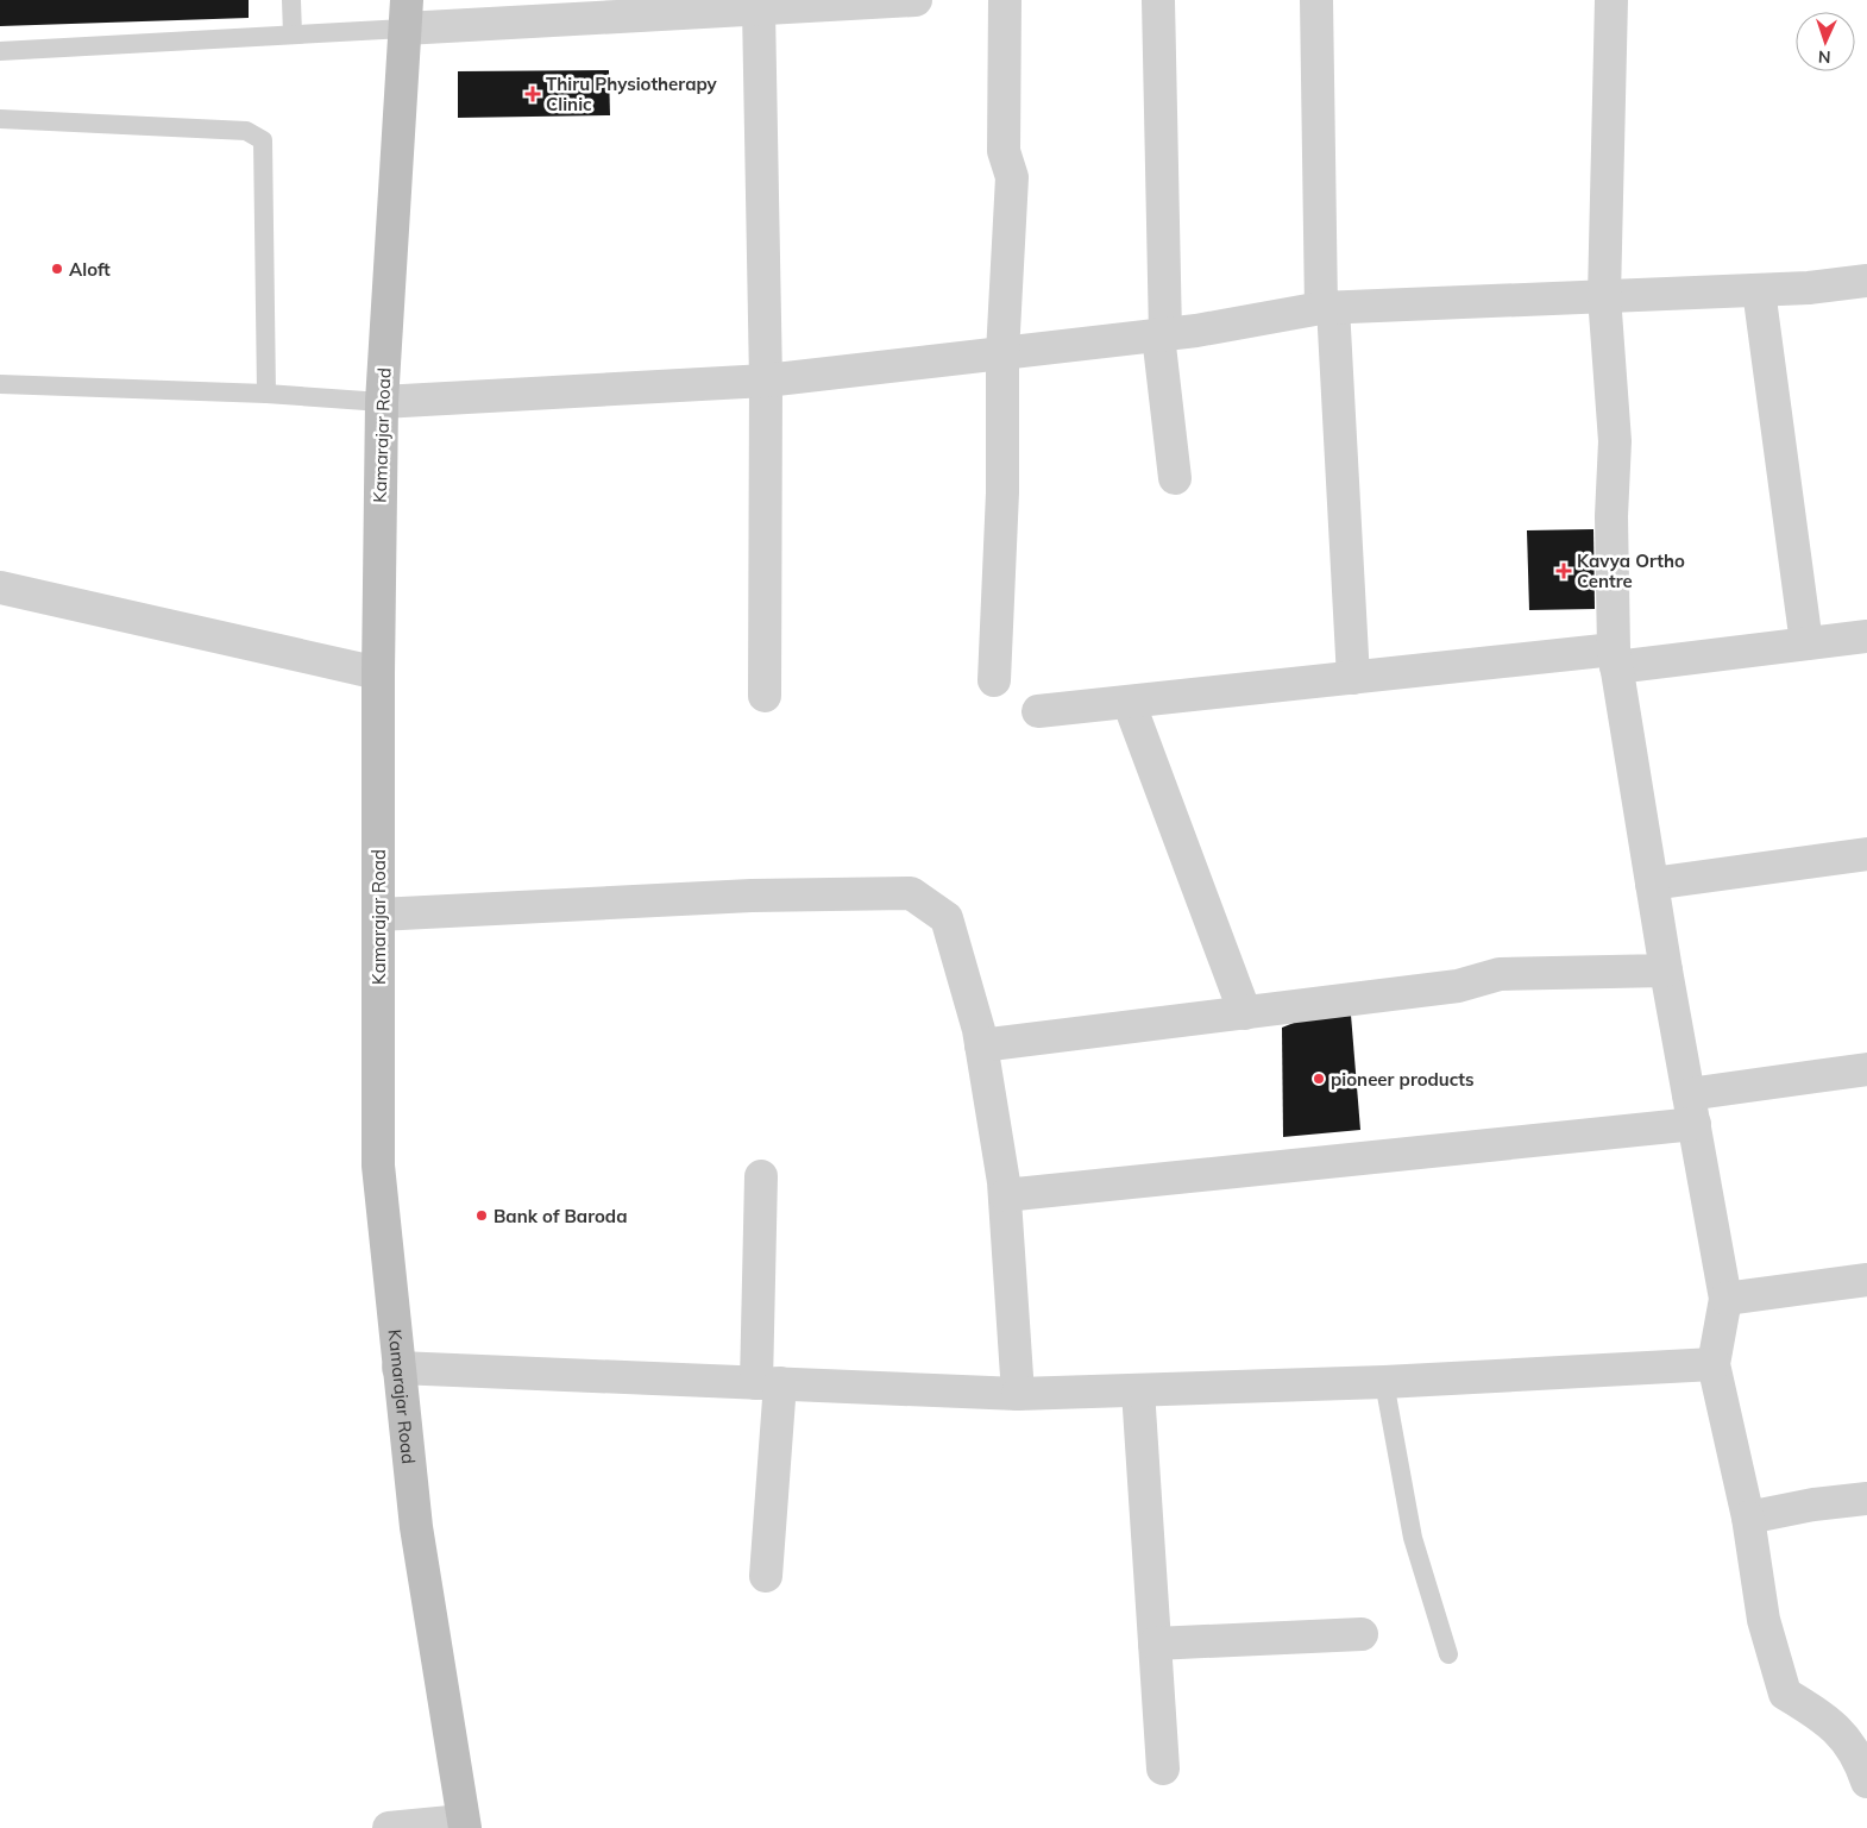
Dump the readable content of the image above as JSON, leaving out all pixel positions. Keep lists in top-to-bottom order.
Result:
{
  "streets": {
    "main road": ["Kamarajar Road"]
  },
  "places": {
    "health": ["Thiru Physiotherapy Clinic", "Kavya Ortho Centre"],
    "other": ["Aloft", "pioneer products", "Bank of Baroda"]
  },
  "north": "bottom"
}
